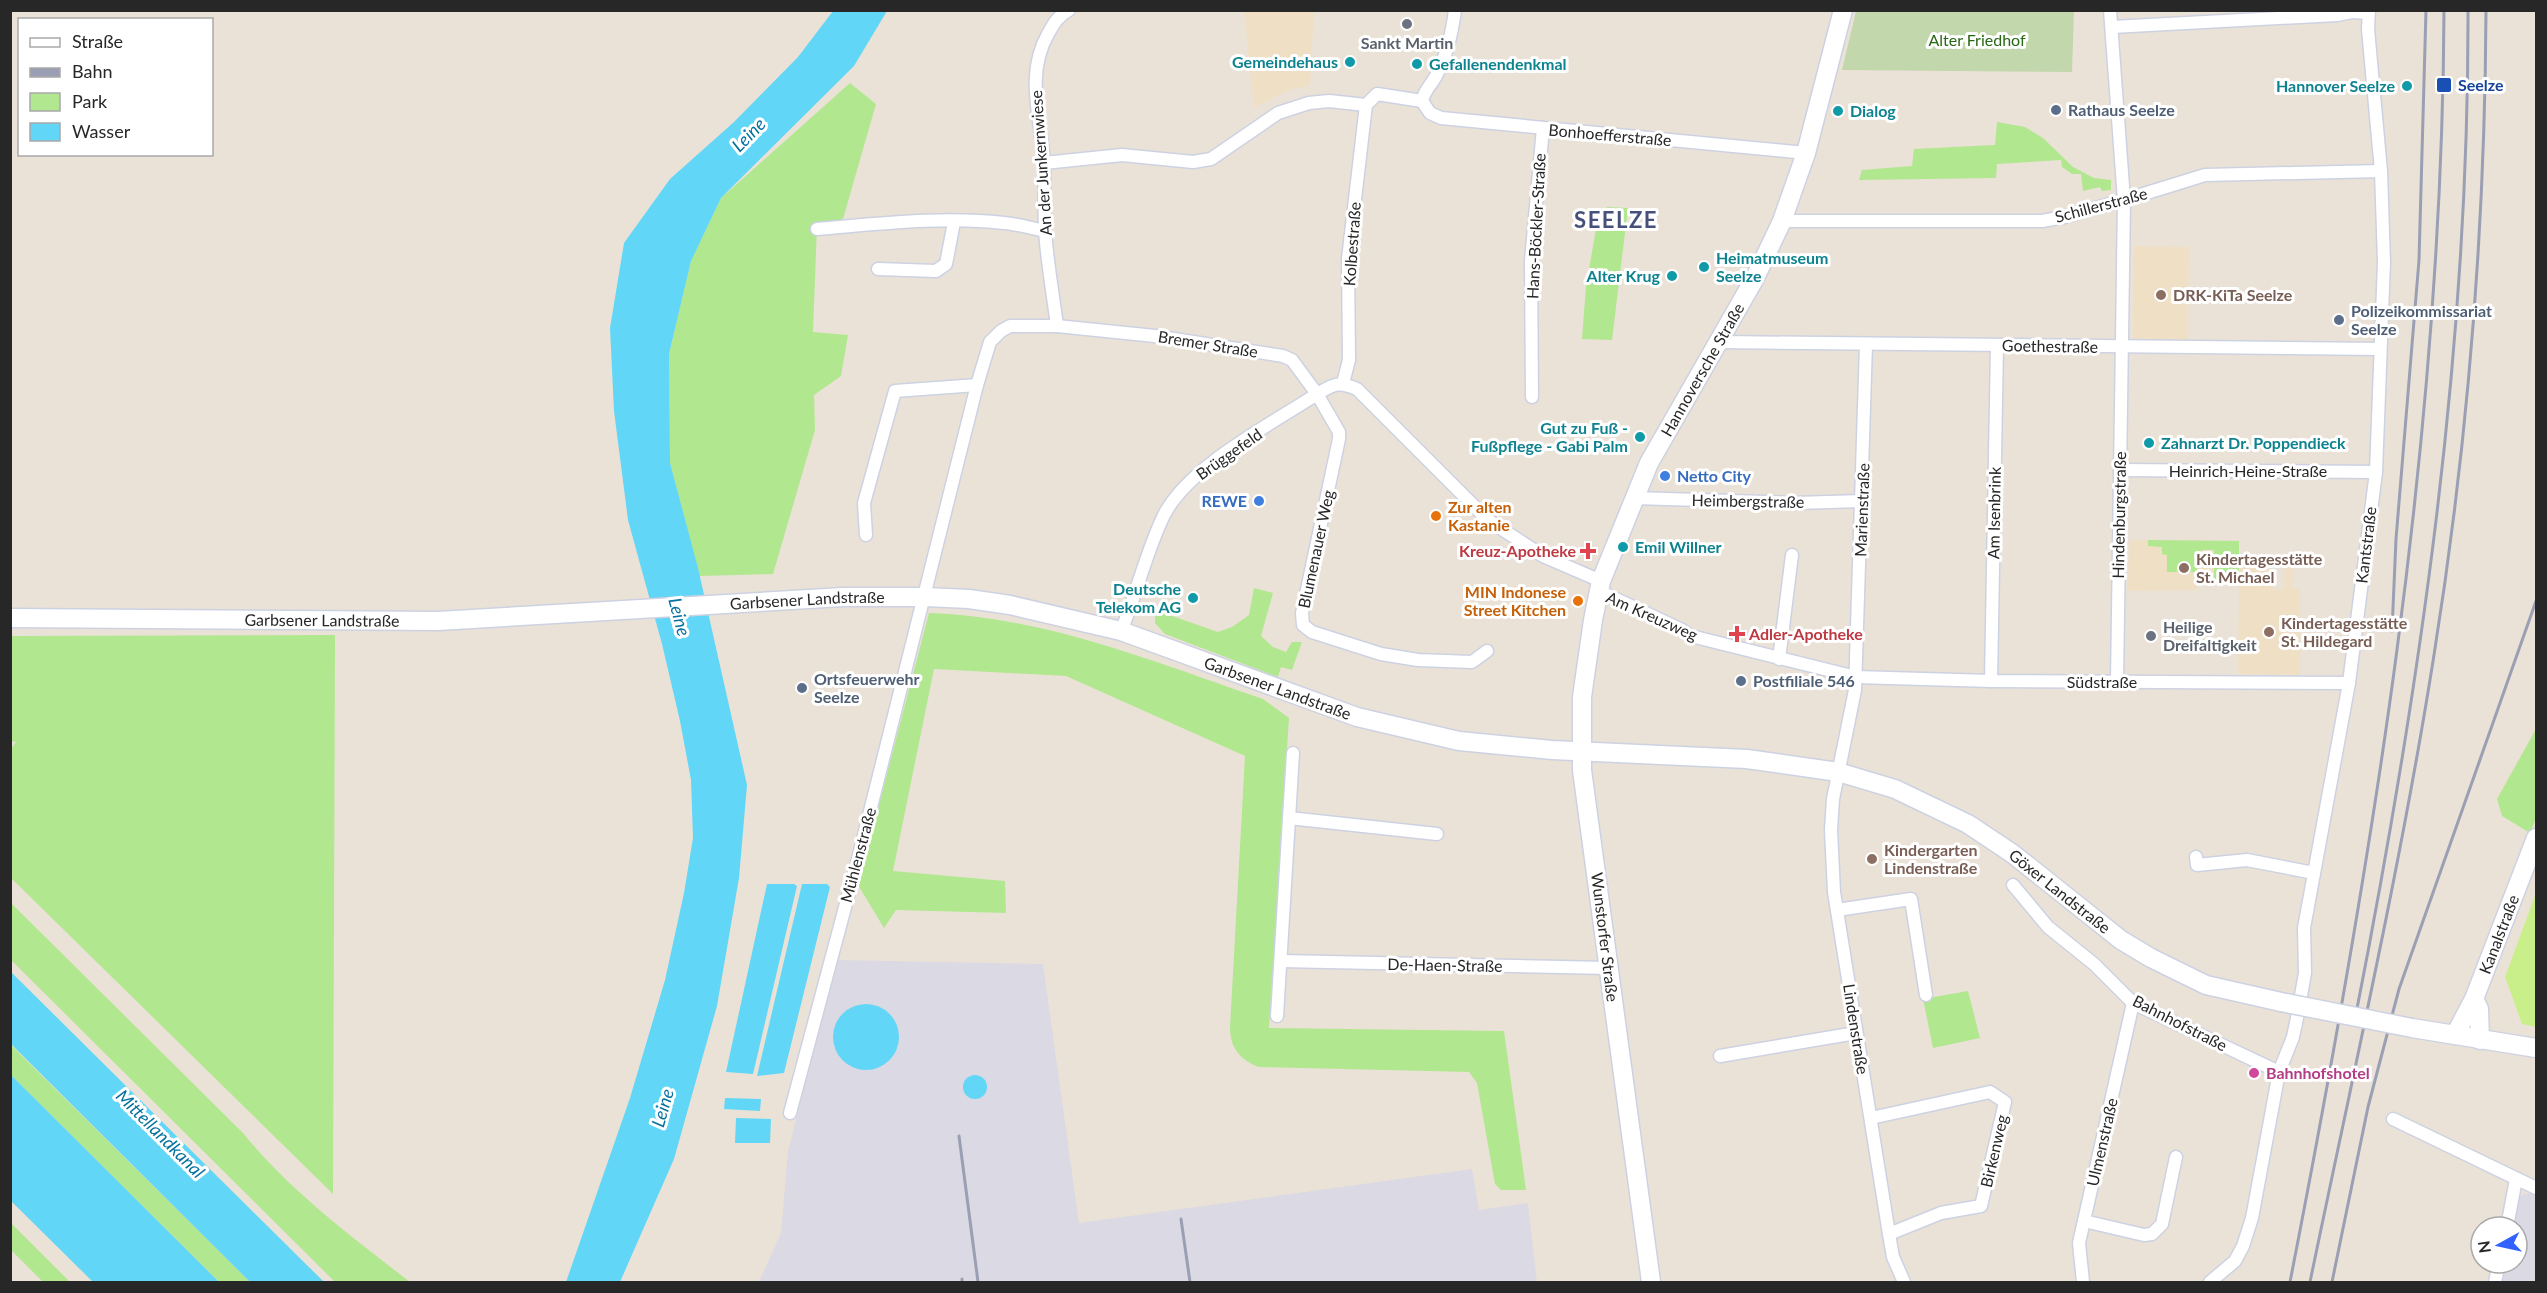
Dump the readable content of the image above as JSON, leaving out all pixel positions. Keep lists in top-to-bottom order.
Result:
{
  "streets": {
    "main road": [
      "Hannoversche Straße",
      "Garbsener Landstraße",
      "Göxer Landstraße",
      "Kanalstraße",
      "Wunstorfer Straße"
    ],
    "street": [
      "Bonhoefferstraße",
      "An der Junkernwiese",
      "Schillerstraße",
      "Hans-Böckler-Straße",
      "Kolbestraße",
      "Bremer Straße",
      "Goethestraße",
      "Brüggefeld",
      "Heinrich-Heine-Straße",
      "Heimbergstraße",
      "Marienstraße",
      "Am Isenbrink",
      "Hindenburgstraße",
      "Kantstraße",
      "Blumenauer Weg",
      "Am Kreuzweg",
      "Südstraße",
      "Mühlenstraße",
      "De-Haen-Straße",
      "Bahnhofstraße",
      "Lindenstraße",
      "Ulmenstraße",
      "Birkenweg"
    ]
  },
  "crossings": [
    ["Bonhoefferstraße", "Hans-Böckler-Straße"],
    ["Bonhoefferstraße", "Hannoversche Straße"],
    ["An der Junkernwiese", "Bremer Straße"],
    ["Schillerstraße", "Hannoversche Straße"],
    ["Schillerstraße", "Hindenburgstraße"],
    ["Schillerstraße", "Kantstraße"],
    ["Bremer Straße", "Brüggefeld"],
    ["Bremer Straße", "Blumenauer Weg"],
    ["Bremer Straße", "Garbsener Landstraße"],
    ["Bremer Straße", "Mühlenstraße"],
    ["Goethestraße", "Hannoversche Straße"],
    ["Goethestraße", "Marienstraße"],
    ["Goethestraße", "Am Isenbrink"],
    ["Goethestraße", "Hindenburgstraße"],
    ["Goethestraße", "Kantstraße"],
    ["Hannoversche Straße", "Heimbergstraße"],
    ["Hannoversche Straße", "Am Kreuzweg"],
    ["Hannoversche Straße", "Wunstorfer Straße"],
    ["Brüggefeld", "Blumenauer Weg"],
    ["Brüggefeld", "Garbsener Landstraße"],
    ["Heinrich-Heine-Straße", "Hindenburgstraße"],
    ["Heinrich-Heine-Straße", "Kantstraße"],
    ["Heimbergstraße", "Marienstraße"],
    ["Marienstraße", "Am Kreuzweg"],
    ["Marienstraße", "Südstraße"],
    ["Am Isenbrink", "Südstraße"],
    ["Hindenburgstraße", "Südstraße"],
    ["Kantstraße", "Südstraße"],
    ["Kantstraße", "Bahnhofstraße"],
    ["Garbsener Landstraße", "Mühlenstraße"],
    ["Garbsener Landstraße", "Göxer Landstraße"],
    ["Garbsener Landstraße", "Wunstorfer Straße"],
    ["Am Kreuzweg", "Südstraße"],
    ["Am Kreuzweg", "Wunstorfer Straße"],
    ["Göxer Landstraße", "Kanalstraße"],
    ["Göxer Landstraße", "Wunstorfer Straße"],
    ["Göxer Landstraße", "Lindenstraße"],
    ["Wunstorfer Straße", "De-Haen-Straße"],
    ["Bahnhofstraße", "Ulmenstraße"],
    ["Lindenstraße", "Birkenweg"]
  ],
  "districts": ["SEELZE"],
  "water": ["Leine", "Mittellandkanal"],
  "parks": ["Alter Friedhof"],
  "places": {
    "other": [
      "Sankt Martin",
      "Gemeindehaus",
      "Gefallenendenkmal",
      "Hannover Seelze",
      "Rathaus Seelze",
      "Dialog",
      "Heimatmuseum Seelze",
      "Alter Krug",
      "DRK-KiTa Seelze",
      "Polizeikommissariat Seelze",
      "Gut zu Fuß - Fußpflege - Gabi Palm",
      "Zahnarzt Dr. Poppendieck",
      "Netto City",
      "REWE",
      "Zur alten Kastanie",
      "Emil Willner",
      "Kindertagesstätte St. Michael",
      "Deutsche Telekom AG",
      "MIN Indonese Street Kitchen",
      "Kindertagesstätte St. Hildegard",
      "Heilige Dreifaltigkeit",
      "Postfiliale 546",
      "Ortsfeuerwehr Seelze",
      "Kindergarten Lindenstraße",
      "Bahnhofshotel"
    ],
    "transit": ["Seelze"],
    "health": ["Kreuz-Apotheke", "Adler-Apotheke"]
  },
  "legend": [
    "Straße",
    "Bahn",
    "Park",
    "Wasser"
  ],
  "north": "left"
}
